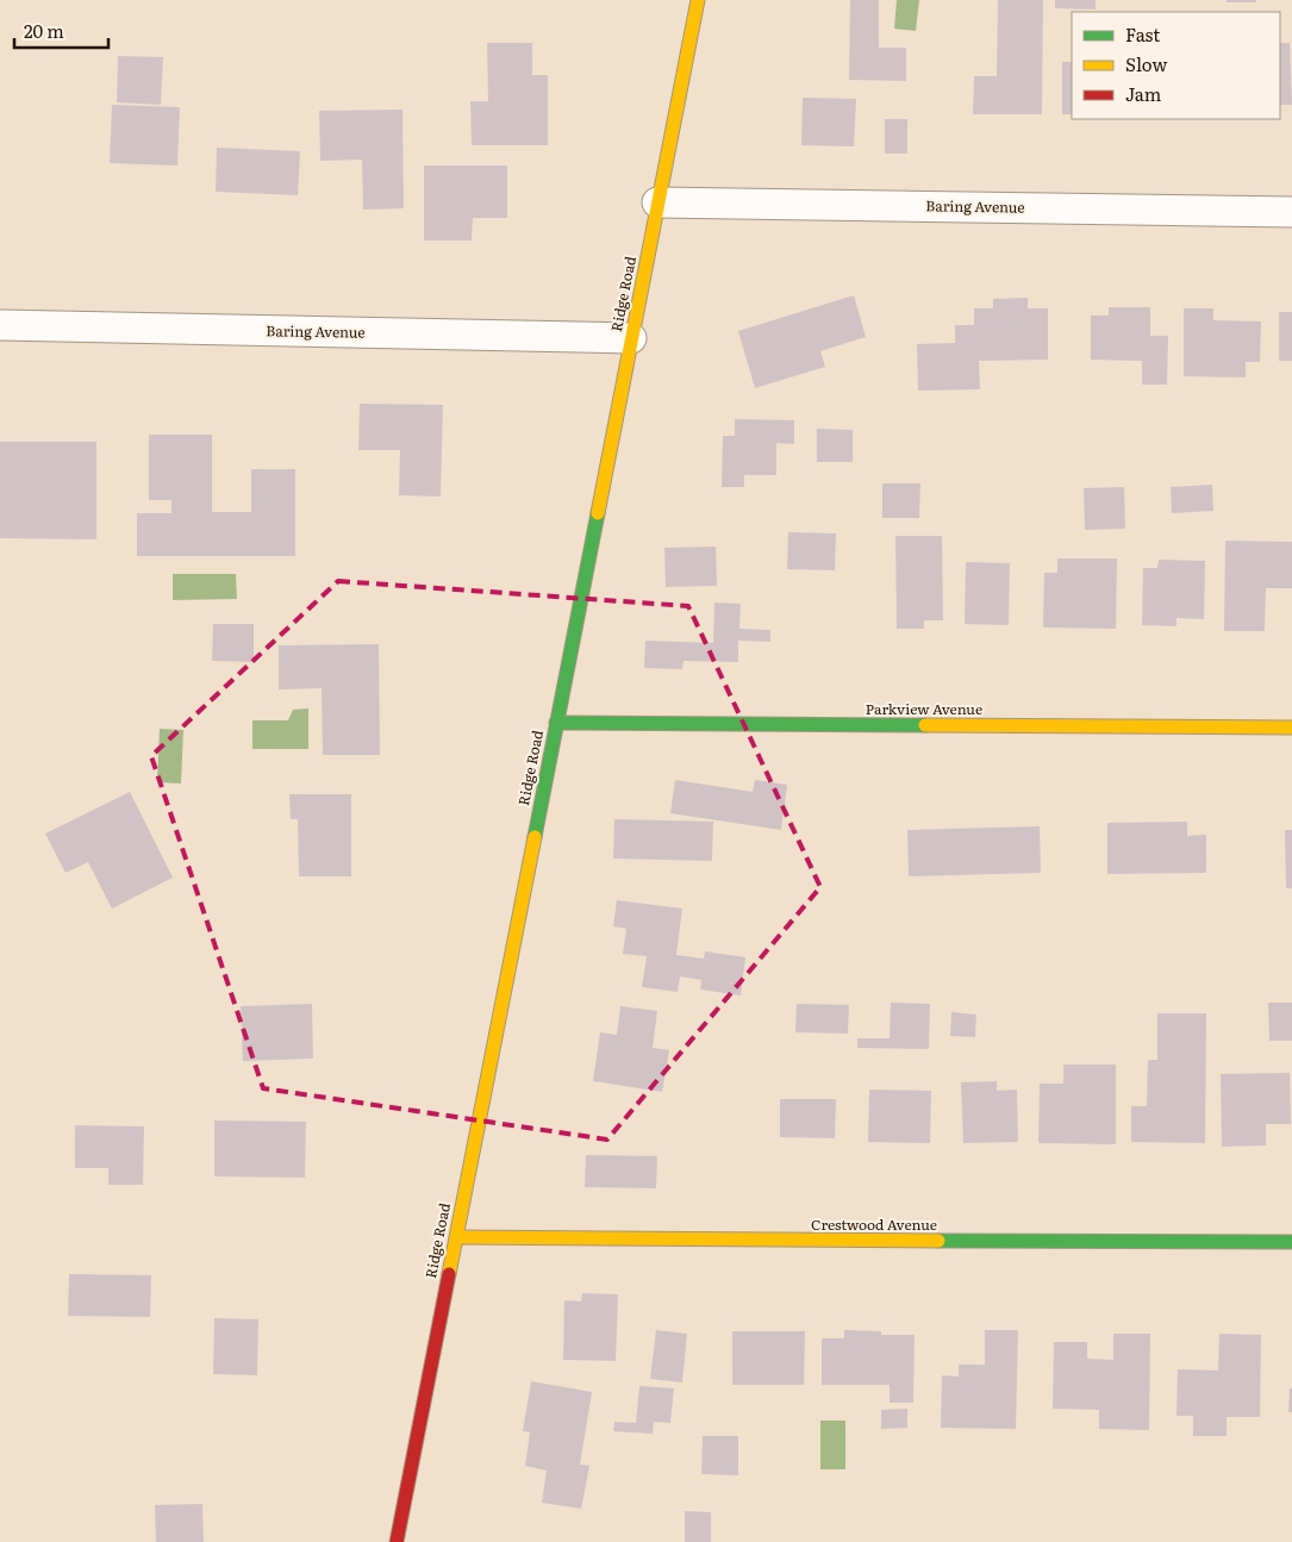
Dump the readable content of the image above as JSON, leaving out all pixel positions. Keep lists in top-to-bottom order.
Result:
{
  "streets": {
    "main road": ["Ridge Road", "Parkview Avenue", "Crestwood Avenue"],
    "street": ["Baring Avenue"]
  },
  "crossings": [
    ["Baring Avenue", "Ridge Road"],
    ["Ridge Road", "Parkview Avenue"],
    ["Ridge Road", "Crestwood Avenue"]
  ],
  "legend": ["Fast", "Slow", "Jam"],
  "scale_bar": "20 m"
}
